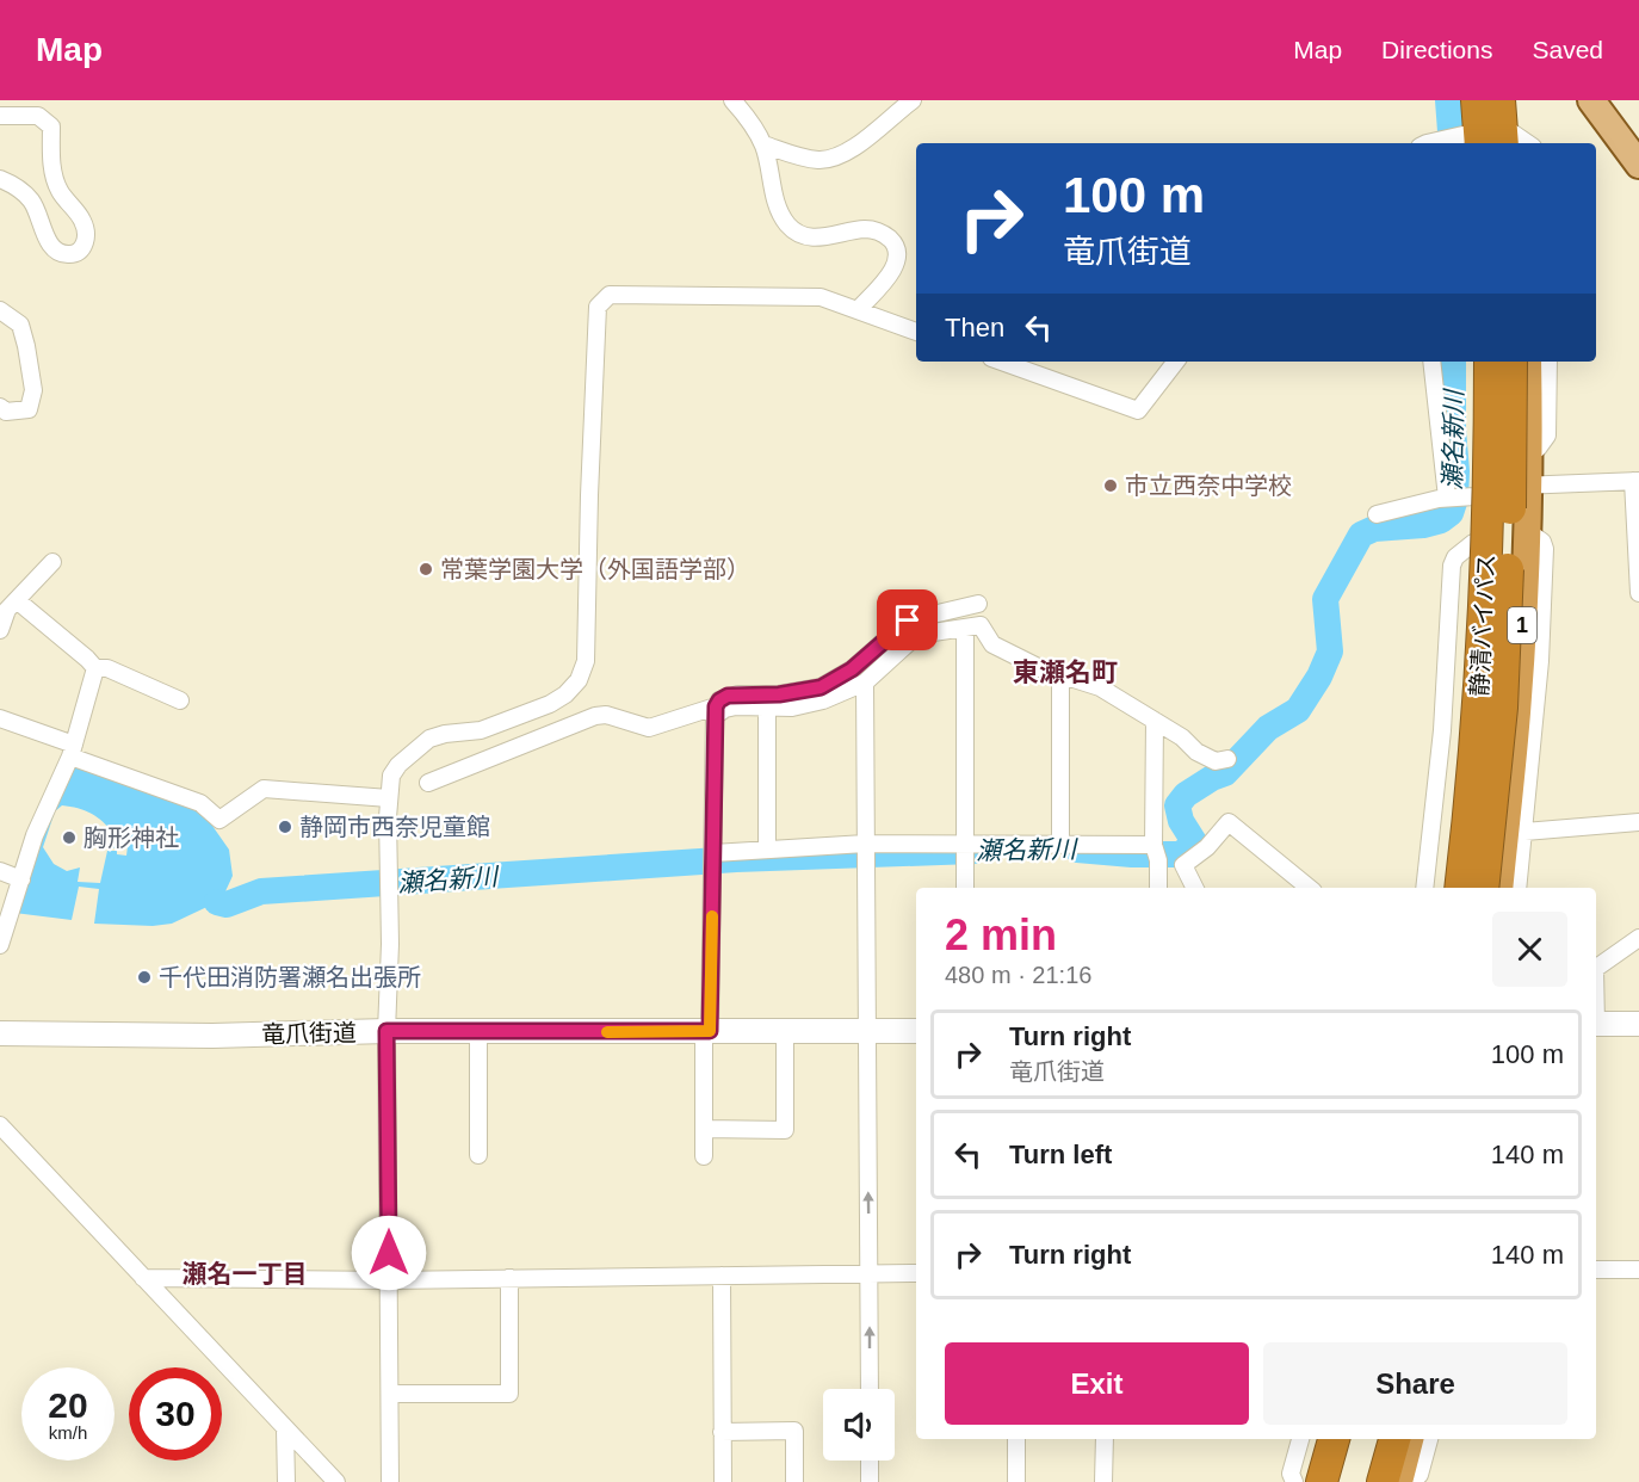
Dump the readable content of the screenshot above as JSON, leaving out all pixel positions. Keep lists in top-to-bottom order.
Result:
{
  "streets": {
    "highway": ["静清バイパス", "1"],
    "main road": ["竜爪街道"]
  },
  "districts": ["東瀬名町", "瀬名一丁目"],
  "water": ["瀬名新川"],
  "places": [
    "市立西奈中学校",
    "常葉学園大学（外国語学部）",
    "静岡市西奈児童館",
    "胸形神社",
    "千代田消防署瀬名出張所"
  ],
  "page": {
    "header": "Map",
    "nav": ["Map", "Directions", "Saved"],
    "turn": ["100 m", "竜爪街道"],
    "then": "Then",
    "heading": ["2 min", "480 m · 21:16"],
    "list": [
      {
        "name": "Turn right",
        "note": "竜爪街道",
        "value": "100 m"
      },
      {
        "name": "Turn left",
        "value": "140 m"
      },
      {
        "name": "Turn right",
        "value": "140 m"
      }
    ],
    "buttons": ["Exit", "Share"],
    "speed": "20 km/h",
    "limit": "30"
  }
}
